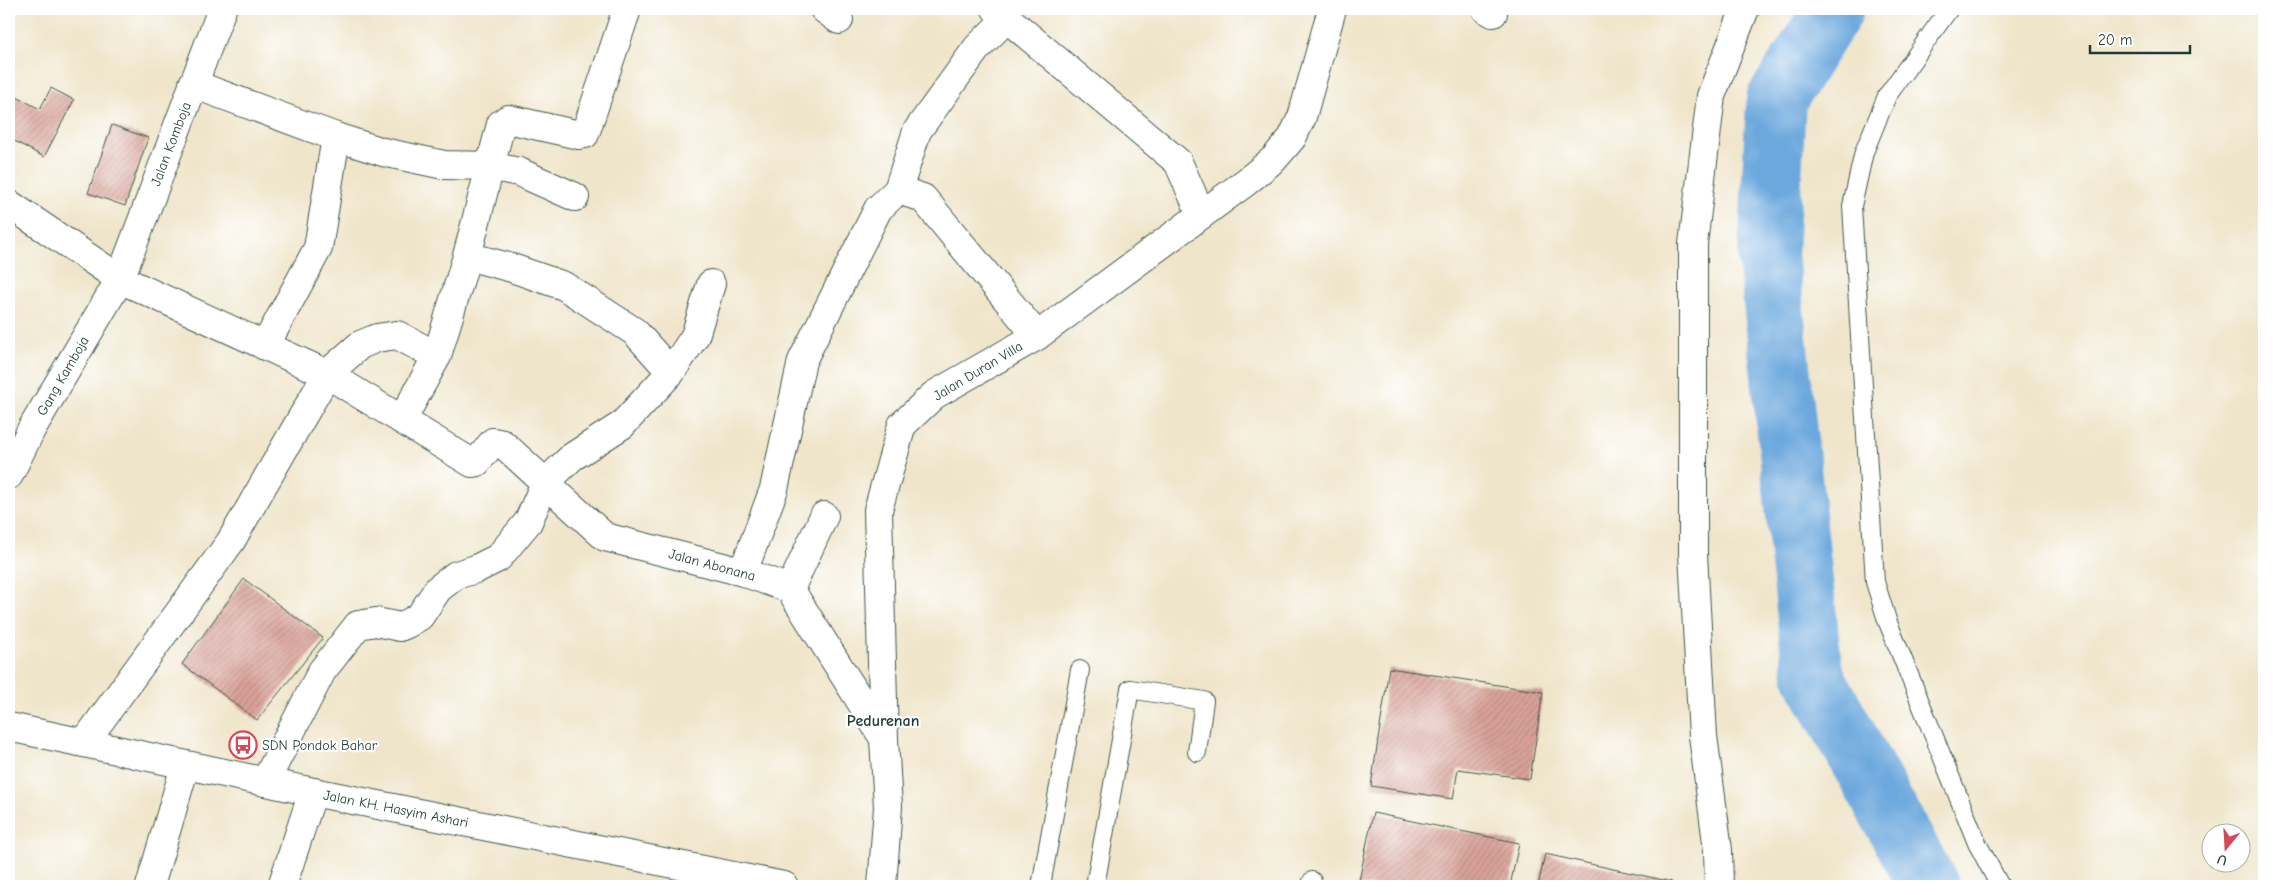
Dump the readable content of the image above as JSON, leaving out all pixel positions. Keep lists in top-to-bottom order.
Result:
{
  "streets": {
    "street": [
      "Jalan Komboja",
      "Jalan Duran Villa",
      "Gang Kamboja",
      "Jalan Abonana",
      "Jalan KH. Hasyim Ashari"
    ]
  },
  "crossings": [
    ["Jalan Komboja", "Gang Kamboja"]
  ],
  "districts": ["Pedurenan"],
  "places": {
    "bus stop": ["SDN Pondok Bahar"]
  },
  "scale_bar": "20 m",
  "north": "bottom"
}
